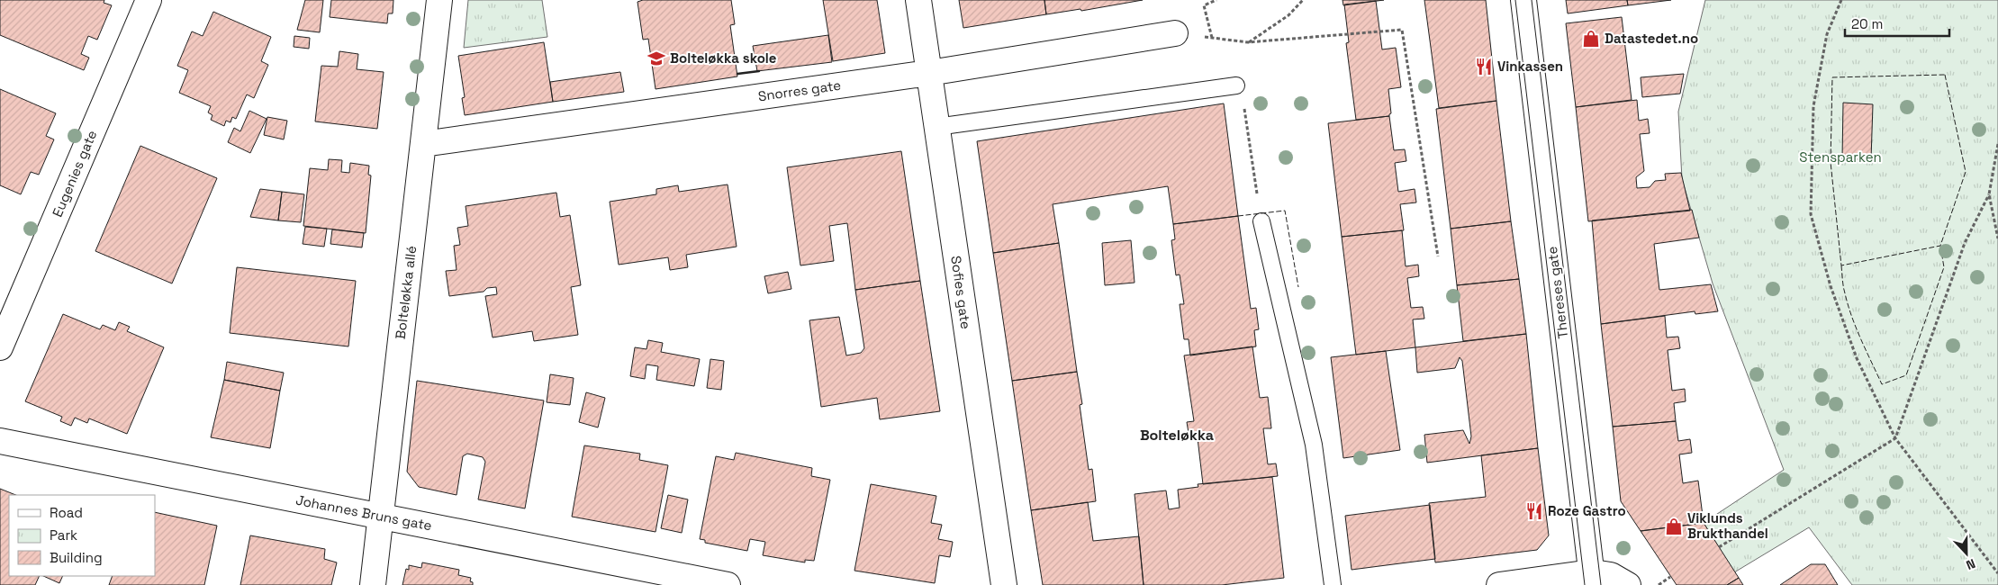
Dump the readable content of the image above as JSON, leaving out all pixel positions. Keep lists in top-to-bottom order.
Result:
{
  "streets": {
    "street": [
      "Snorres gate",
      "Eugenies gate",
      "Bolteløkka allé",
      "Sofies gate",
      "Thereses gate",
      "Johannes Bruns gate"
    ]
  },
  "crossings": [
    ["Snorres gate", "Bolteløkka allé"],
    ["Snorres gate", "Sofies gate"],
    ["Bolteløkka allé", "Johannes Bruns gate"]
  ],
  "districts": ["Bolteløkka"],
  "parks": ["Stensparken"],
  "places": {
    "shop": ["Datastedet.no", "Viklunds Brukthandel"],
    "school or university": ["Bolteløkka skole"],
    "restaurant": ["Vinkassen", "Roze Gastro"]
  },
  "legend": ["Road", "Park", "Building"],
  "scale_bar": "20 m",
  "north": "bottom"
}
